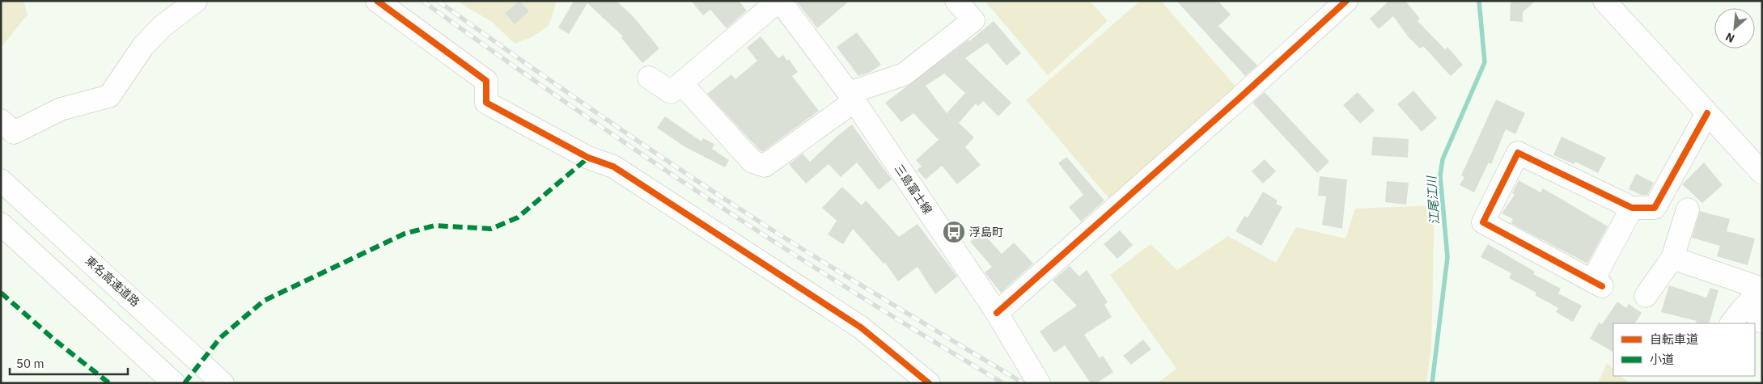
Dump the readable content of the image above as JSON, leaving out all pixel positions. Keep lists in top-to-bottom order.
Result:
{
  "streets": {
    "main road": ["三島富士線", "東名高速道路"]
  },
  "water": ["江尾江川"],
  "places": {
    "bus stop": ["浮島町"]
  },
  "legend": ["自転車道", "小道"],
  "scale_bar": "50 m",
  "north": "bottom left"
}
